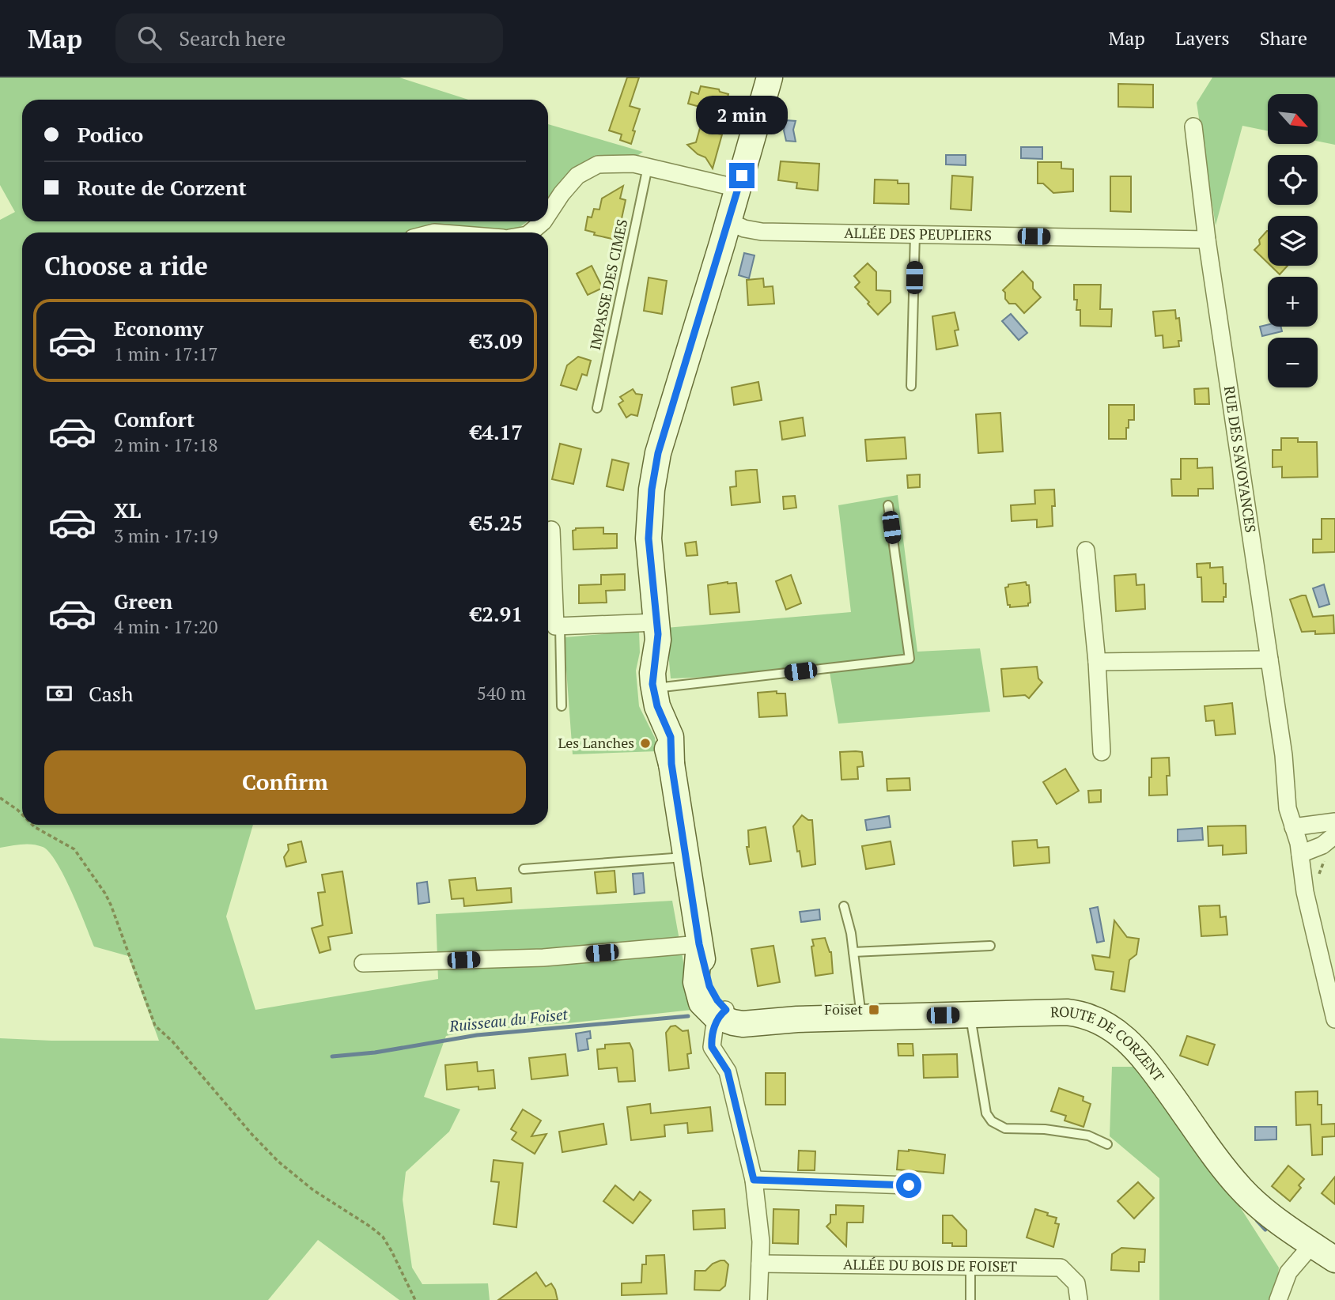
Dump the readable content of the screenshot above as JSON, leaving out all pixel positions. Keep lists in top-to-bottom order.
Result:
{
  "streets": {
    "street": [
      "ALLÉE DES PEUPLIERS",
      "RUE DES SAVOYANCES",
      "ROUTE DE CORZENT",
      "ALLÉE DU BOIS DE FOISET"
    ],
    "lane": ["IMPASSE DES CIMES"]
  },
  "crossings": [
    ["ALLÉE DES PEUPLIERS", "RUE DES SAVOYANCES"]
  ],
  "water": ["Ruisseau du Foiset"],
  "places": {
    "other": ["Les Lanches"],
    "transit": ["Foiset"]
  },
  "north": "bottom right",
  "page": {
    "header": "Map",
    "search": "Search here",
    "nav": ["Map", "Layers", "Share"],
    "map_buttons": ["+", "−"],
    "bubble": "2 min",
    "banner": ["Podico", "Route de Corzent"],
    "heading": "Choose a ride",
    "list": [
      {
        "name": "Economy",
        "note": "1 min · 17:17",
        "value": "€3.09"
      },
      {
        "name": "Comfort",
        "note": "2 min · 17:18",
        "value": "€4.17"
      },
      {
        "name": "XL",
        "note": "3 min · 17:19",
        "value": "€5.25"
      },
      {
        "name": "Green",
        "note": "4 min · 17:20",
        "value": "€2.91"
      }
    ],
    "pay": ["Cash", "540 m"],
    "buttons": "Confirm"
  }
}
